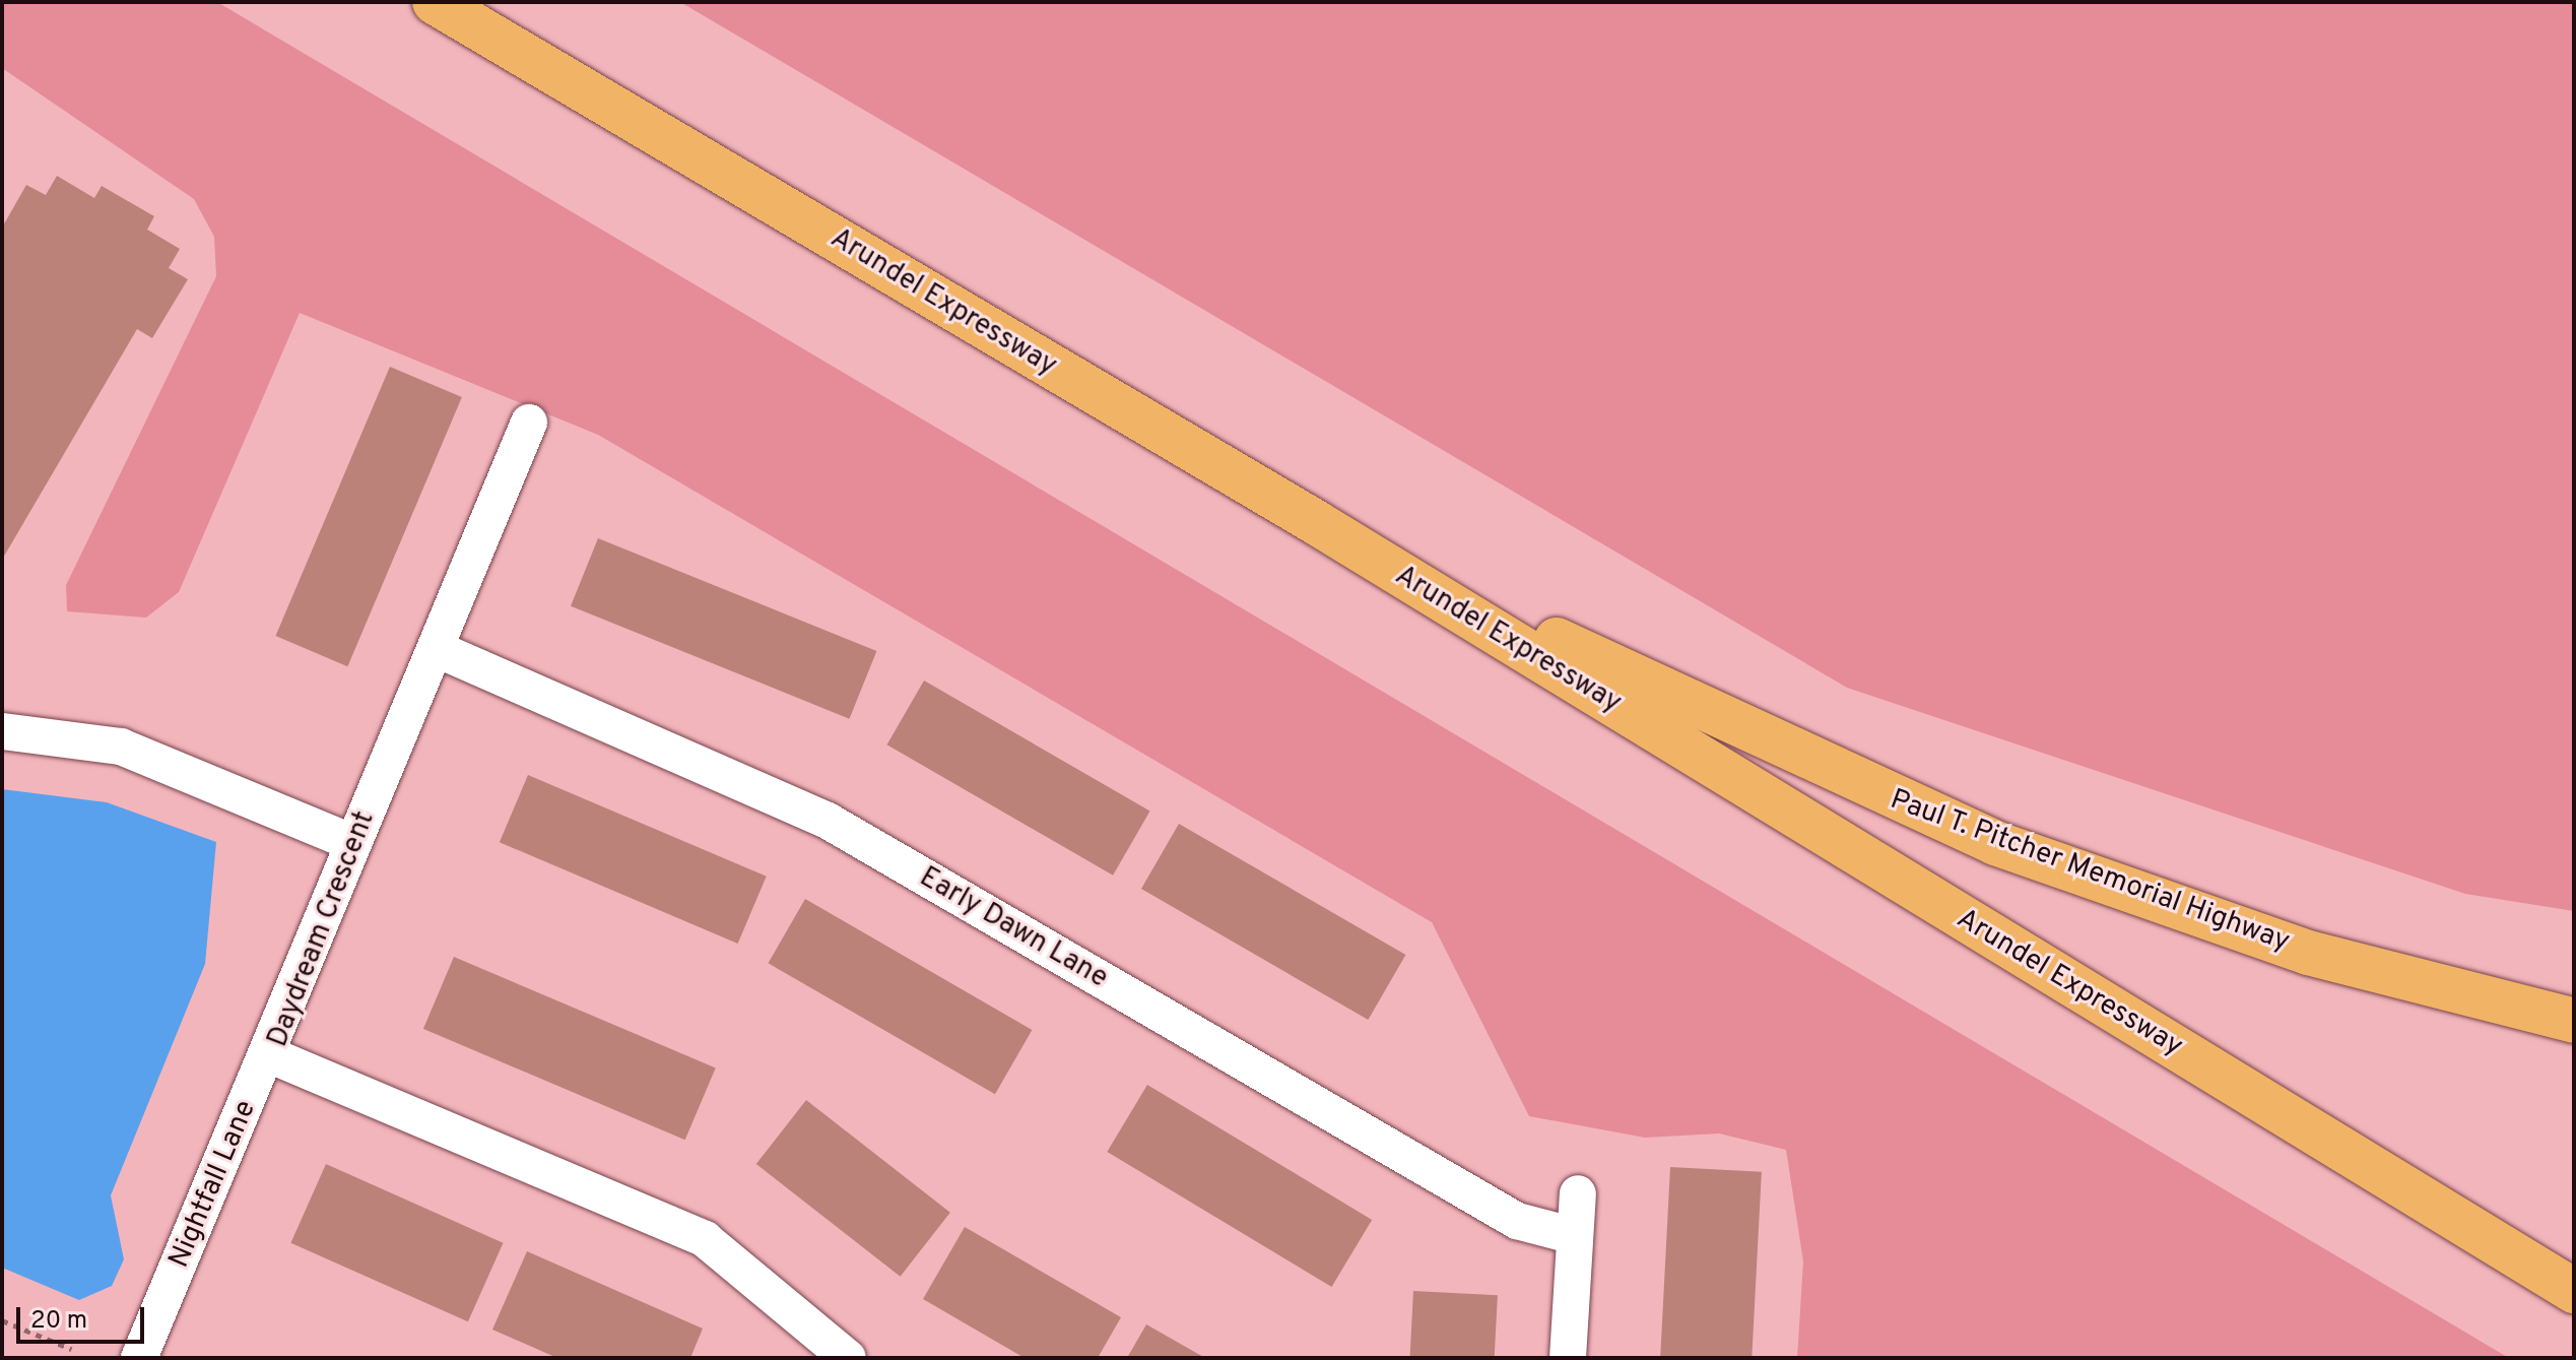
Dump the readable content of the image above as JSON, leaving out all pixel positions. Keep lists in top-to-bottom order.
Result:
{
  "streets": {
    "highway": ["Arundel Expressway", "Paul T. Pitcher Memorial Highway"],
    "street": ["Early Dawn Lane", "Daydream Crescent", "Nightfall Lane"]
  },
  "crossings": [
    ["Arundel Expressway", "Paul T. Pitcher Memorial Highway"],
    ["Early Dawn Lane", "Daydream Crescent"],
    ["Daydream Crescent", "Nightfall Lane"]
  ],
  "scale_bar": "20 m"
}
